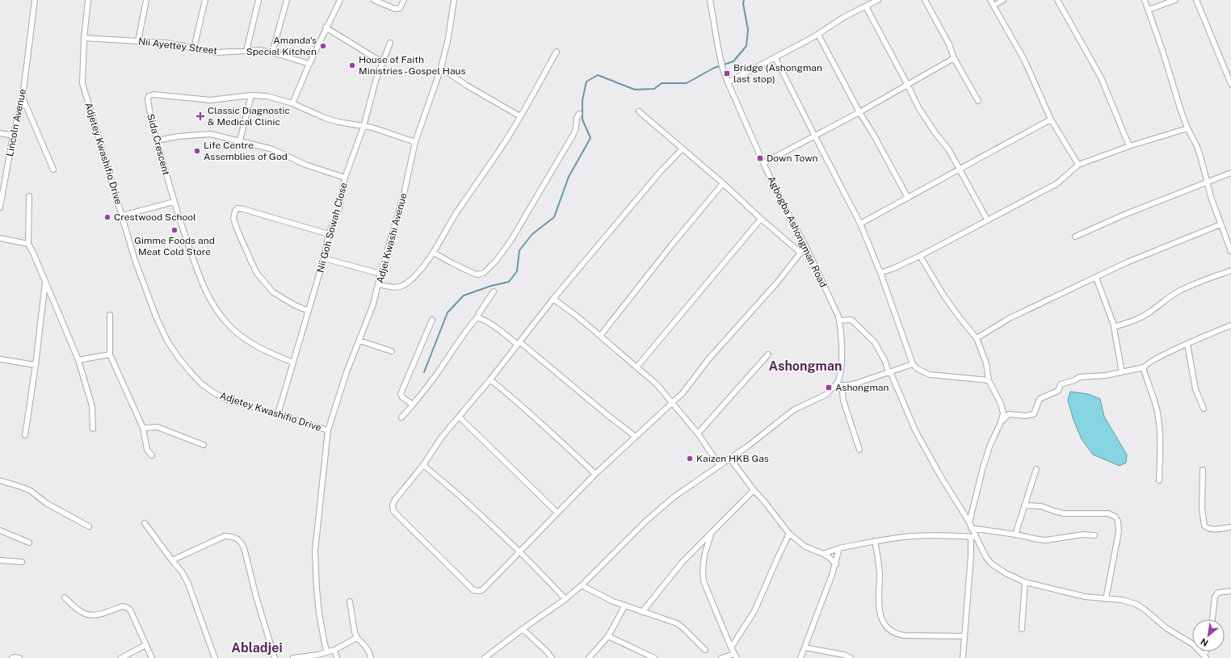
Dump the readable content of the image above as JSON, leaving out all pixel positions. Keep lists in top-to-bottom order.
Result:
{
  "streets": {
    "street": [
      "Nii Ayettey Street",
      "Lincoln Avenue",
      "Sida Crescent",
      "Adjetey Kwashifio Drive",
      "Nii Goh Sowah Close",
      "Agbogba Ashongman Road",
      "Adjei Kwashi Avenue"
    ]
  },
  "crossings": [
    ["Nii Ayettey Street", "Adjetey Kwashifio Drive"],
    ["Sida Crescent", "Nii Goh Sowah Close"],
    ["Sida Crescent", "Adjei Kwashi Avenue"],
    ["Adjetey Kwashifio Drive", "Nii Goh Sowah Close"],
    ["Adjetey Kwashifio Drive", "Adjei Kwashi Avenue"]
  ],
  "districts": ["Ashongman", "Abladjei"],
  "places": {
    "other": [
      "Amanda's Special Kitchen",
      "House of Faith Ministries - Gospel Haus",
      "Life Centre Assemblies of God",
      "Crestwood School",
      "Gimme Foods and Meat Cold Store",
      "Kaizen HKB Gas"
    ],
    "transit": ["Bridge (Ashongman last stop)", "Down Town", "Ashongman"],
    "health": ["Classic Diagnostic & Medical Clinic"]
  },
  "north": "bottom left"
}
